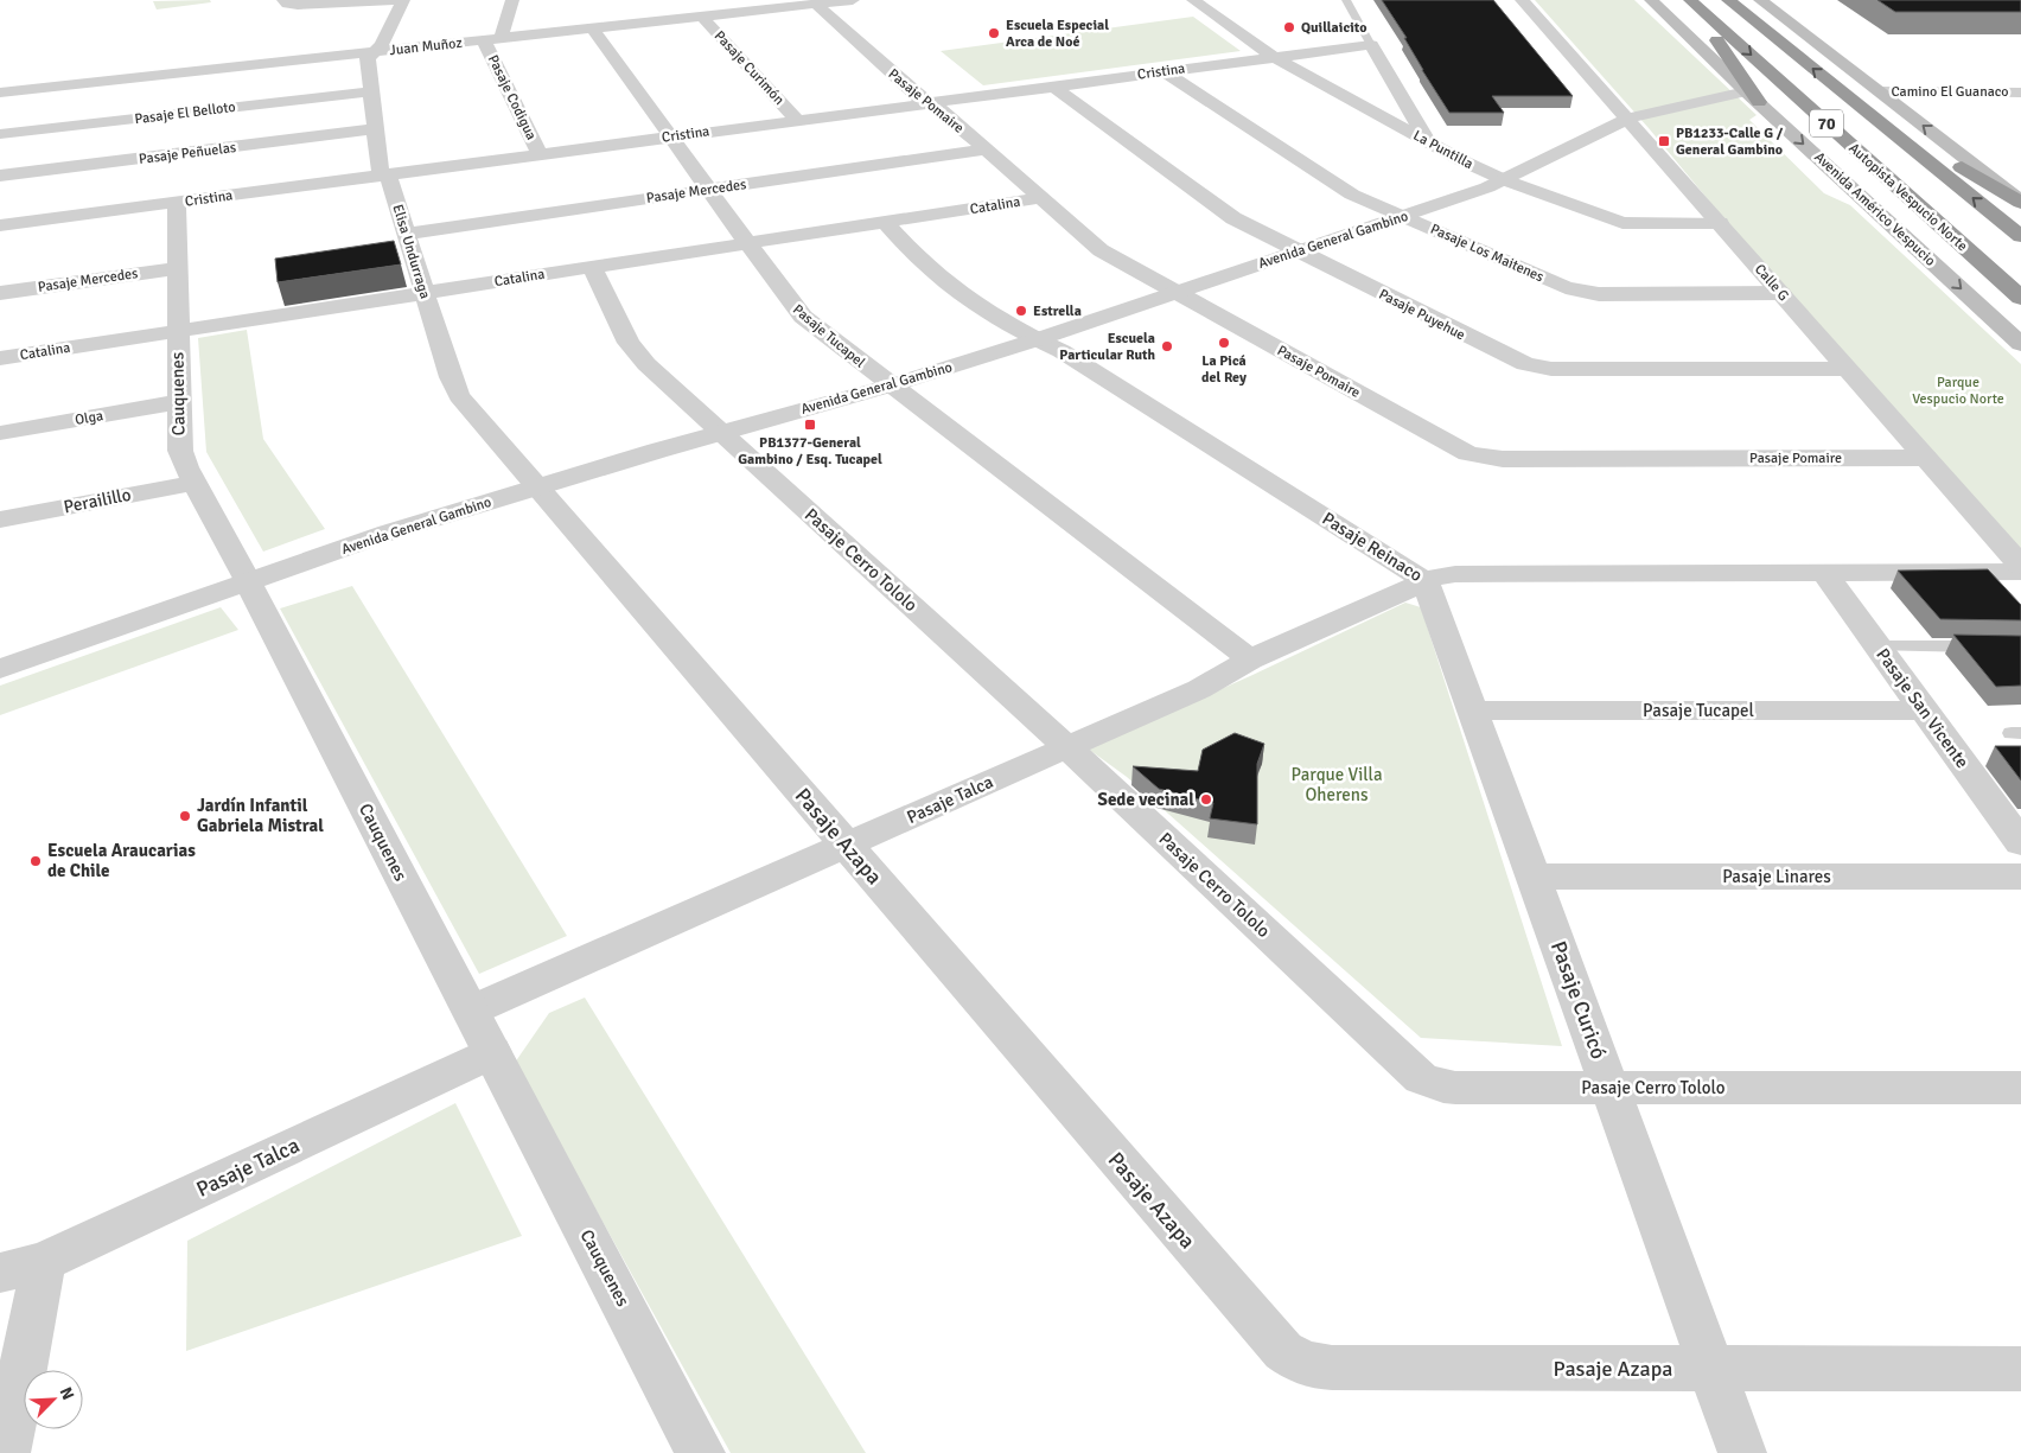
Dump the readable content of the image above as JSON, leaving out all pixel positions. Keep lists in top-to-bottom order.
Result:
{
  "streets": {
    "highway": ["70", "Autopista Vespucio Norte"],
    "main road": ["Avenida Américo Vespucio"],
    "street": [
      "Juan Muñoz",
      "Pasaje Curimón",
      "Cristina",
      "Camino El Guanaco",
      "Pasaje Codigua",
      "Pasaje Pomaire",
      "Pasaje El Belloto",
      "La Puntilla",
      "Pasaje Peñuelas",
      "Pasaje Mercedes",
      "Catalina",
      "Avenida General Gambino",
      "Elisa Undurraga",
      "Pasaje Los Maitenes",
      "Calle G",
      "Pasaje Puyehue",
      "Pasaje Tucapel",
      "Cauquenes",
      "Olga",
      "Perailillo",
      "Pasaje Reinaco",
      "Pasaje Cerro Tololo",
      "Pasaje San Vicente",
      "Pasaje Talca",
      "Pasaje Azapa",
      "Pasaje Linares",
      "Pasaje Curicó"
    ]
  },
  "crossings": [
    ["Juan Muñoz", "Pasaje Curimón"],
    ["Juan Muñoz", "Pasaje Codigua"],
    ["Juan Muñoz", "Pasaje Pomaire"],
    ["Juan Muñoz", "Elisa Undurraga"],
    ["Juan Muñoz", "Pasaje Tucapel"],
    ["Pasaje Curimón", "Cristina"],
    ["Cristina", "Pasaje Codigua"],
    ["Cristina", "Pasaje Pomaire"],
    ["Cristina", "La Puntilla"],
    ["Cristina", "Elisa Undurraga"],
    ["Cristina", "Pasaje Los Maitenes"],
    ["Cristina", "Pasaje Puyehue"],
    ["Cristina", "Pasaje Tucapel"],
    ["Cristina", "Cauquenes"],
    ["Pasaje Pomaire", "Pasaje Mercedes"],
    ["Pasaje Pomaire", "Catalina"],
    ["Pasaje Pomaire", "Avenida General Gambino"],
    ["Pasaje Pomaire", "Calle G"],
    ["Pasaje El Belloto", "Elisa Undurraga"],
    ["La Puntilla", "Avenida General Gambino"],
    ["La Puntilla", "Calle G"],
    ["Pasaje Peñuelas", "Elisa Undurraga"],
    ["Pasaje Mercedes", "Elisa Undurraga"],
    ["Pasaje Mercedes", "Pasaje Tucapel"],
    ["Pasaje Mercedes", "Cauquenes"],
    ["Catalina", "Elisa Undurraga"],
    ["Catalina", "Pasaje Tucapel"],
    ["Catalina", "Cauquenes"],
    ["Catalina", "Pasaje Reinaco"],
    ["Catalina", "Pasaje Cerro Tololo"],
    ["Avenida Américo Vespucio", "Avenida General Gambino"],
    ["Avenida General Gambino", "Elisa Undurraga"],
    ["Avenida General Gambino", "Pasaje Los Maitenes"],
    ["Avenida General Gambino", "Calle G"],
    ["Avenida General Gambino", "Pasaje Puyehue"],
    ["Avenida General Gambino", "Pasaje Tucapel"],
    ["Avenida General Gambino", "Cauquenes"],
    ["Avenida General Gambino", "Pasaje Reinaco"],
    ["Avenida General Gambino", "Pasaje Cerro Tololo"],
    ["Avenida General Gambino", "Pasaje Azapa"],
    ["Elisa Undurraga", "Pasaje Azapa"],
    ["Pasaje Los Maitenes", "Calle G"],
    ["Calle G", "Pasaje Puyehue"],
    ["Pasaje Tucapel", "Pasaje San Vicente"],
    ["Pasaje Tucapel", "Pasaje Talca"],
    ["Pasaje Tucapel", "Pasaje Curicó"],
    ["Cauquenes", "Olga"],
    ["Cauquenes", "Perailillo"],
    ["Cauquenes", "Pasaje Talca"],
    ["Pasaje Reinaco", "Pasaje San Vicente"],
    ["Pasaje Reinaco", "Pasaje Talca"],
    ["Pasaje Reinaco", "Pasaje Curicó"],
    ["Pasaje Cerro Tololo", "Pasaje Talca"],
    ["Pasaje Cerro Tololo", "Pasaje Curicó"],
    ["Pasaje Talca", "Pasaje Azapa"],
    ["Pasaje Talca", "Pasaje Curicó"],
    ["Pasaje Azapa", "Pasaje Curicó"],
    ["Pasaje Linares", "Pasaje Curicó"]
  ],
  "parks": ["Parque Vespucio Norte", "Parque Villa Oherens"],
  "places": {
    "other": [
      "Quillaicito",
      "Escuela Especial Arca de Noé",
      "Estrella",
      "La Picá del Rey",
      "Escuela Particular Ruth",
      "Sede vecinal",
      "Jardín Infantil Gabriela Mistral",
      "Escuela Araucarias de Chile"
    ],
    "transit": ["PB1233-Calle G / General Gambino", "PB1377-General Gambino / Esq. Tucapel"]
  },
  "north": "top right"
}
